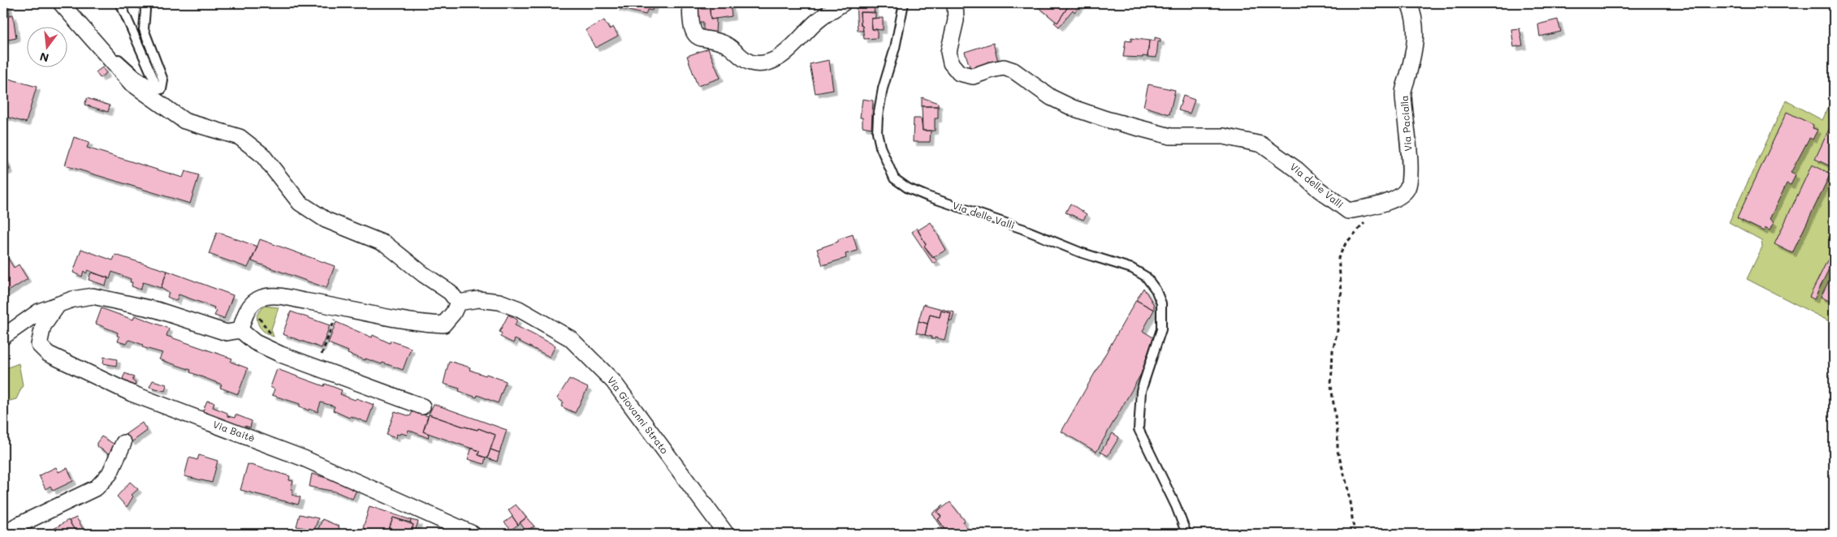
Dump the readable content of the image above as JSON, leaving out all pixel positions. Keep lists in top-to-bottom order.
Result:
{
  "streets": {
    "street": [
      "Via Pacialla",
      "Via delle Valli",
      "Via Giovanni Strato",
      "Via Baitè"
    ]
  },
  "crossings": [
    ["Via Pacialla", "Via delle Valli"]
  ],
  "north": "bottom"
}
